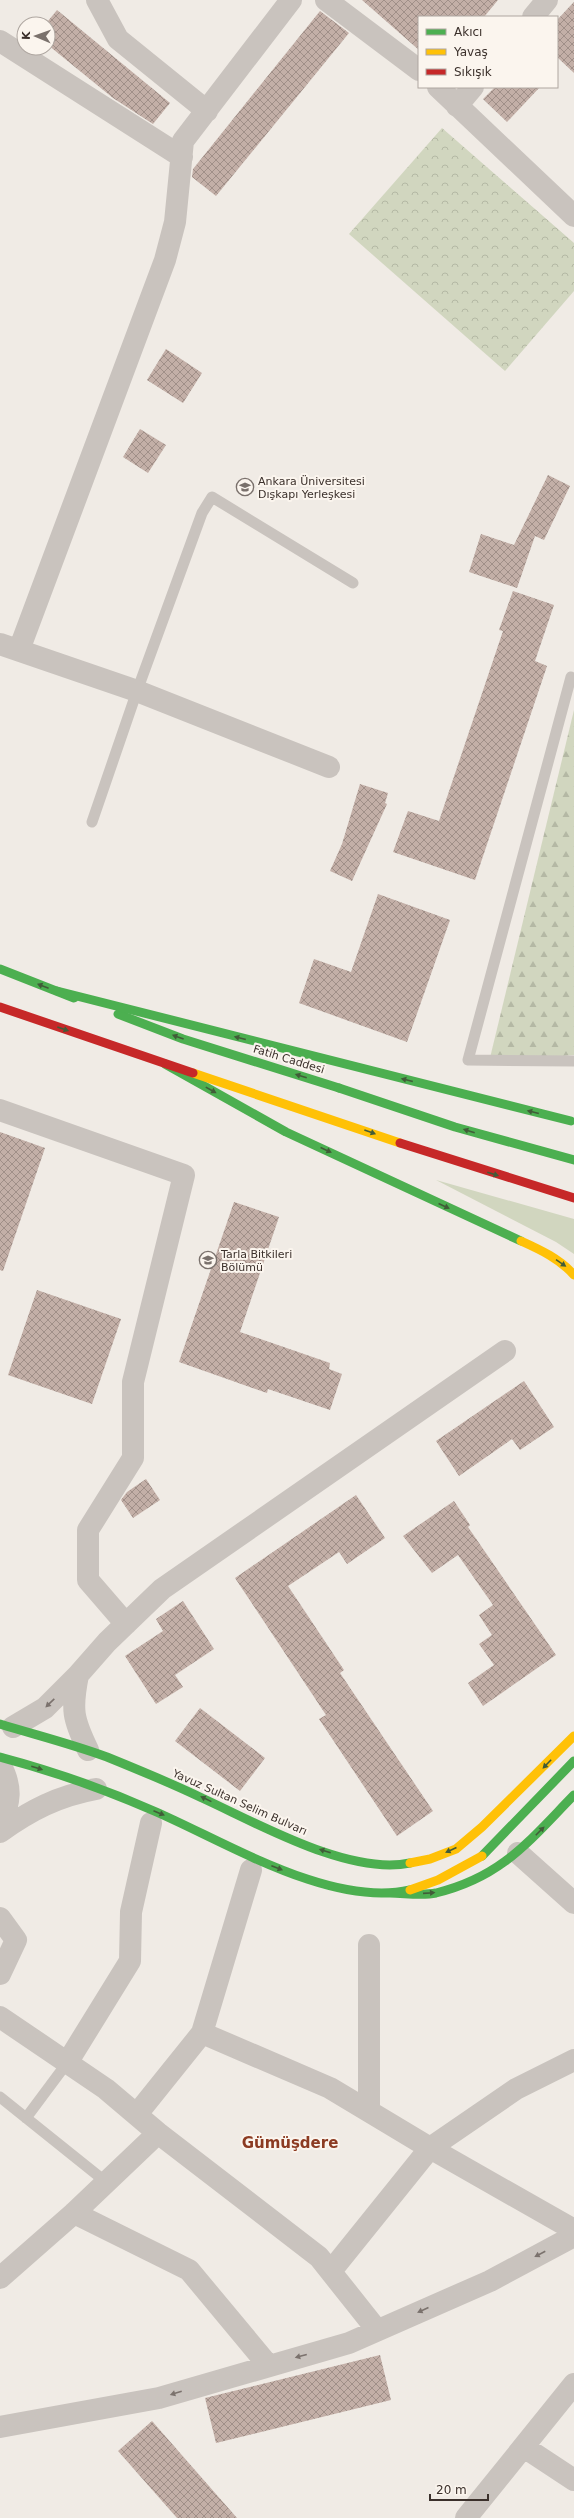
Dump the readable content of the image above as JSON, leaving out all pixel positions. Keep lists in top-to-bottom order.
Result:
{
  "streets": {
    "main road": ["Fatih Caddesi", "Yavuz Sultan Selim Bulvarı"]
  },
  "districts": ["Gümüşdere"],
  "places": {
    "school or university": ["Ankara Üniversitesi Dışkapı Yerleşkesi", "Tarla Bitkileri Bölümü"]
  },
  "legend": ["Akıcı", "Yavaş", "Sıkışık"],
  "scale_bar": "20 m",
  "north": "left"
}
